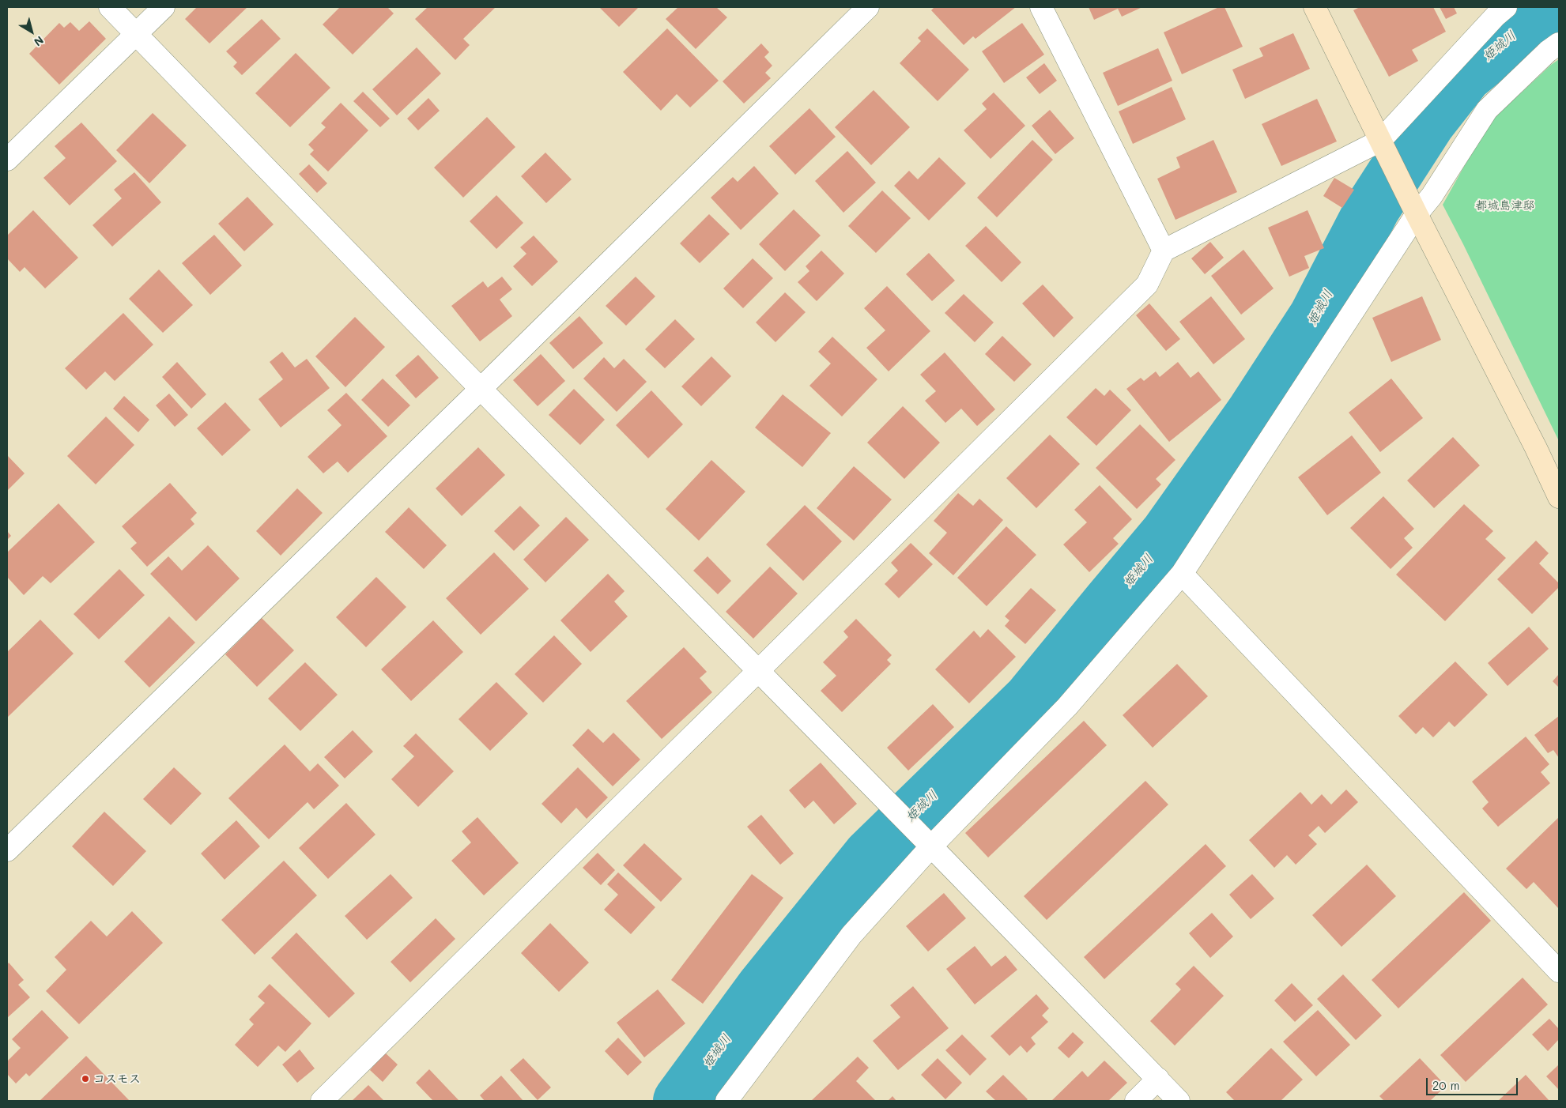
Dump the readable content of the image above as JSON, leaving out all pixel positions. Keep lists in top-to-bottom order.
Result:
{
  "water": ["姫城川"],
  "parks": ["都城島津邸"],
  "places": ["コスモス"],
  "scale_bar": "20 m",
  "north": "bottom right"
}
